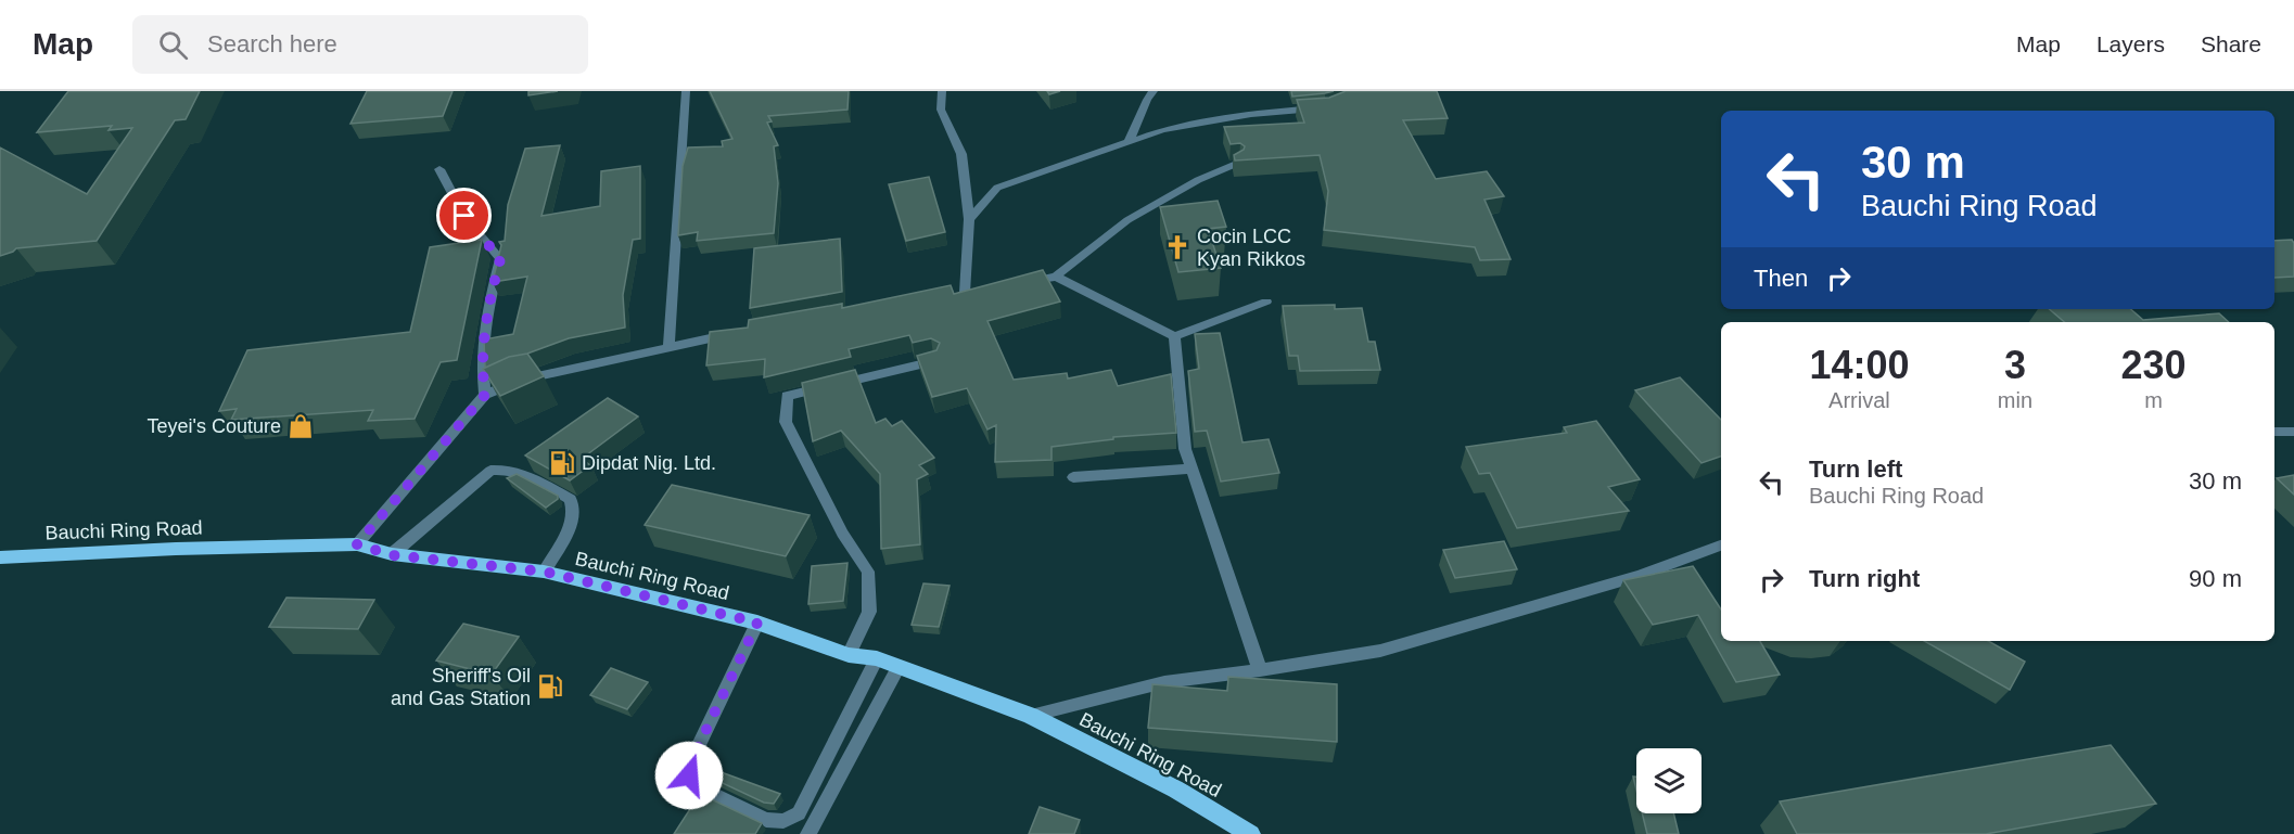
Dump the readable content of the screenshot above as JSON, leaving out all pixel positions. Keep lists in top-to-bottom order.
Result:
{
  "streets": {
    "main road": ["Bauchi Ring Road"]
  },
  "places": {
    "church": ["Cocin LCC Kyan Rikkos"],
    "shop": ["Teyei's Couture"],
    "fuel station": ["Dipdat Nig. Ltd.", "Sheriff's Oil and Gas Station"]
  },
  "page": {
    "header": "Map",
    "search": "Search here",
    "nav": ["Map", "Layers", "Share"],
    "turn": ["30 m", "Bauchi Ring Road"],
    "then": "Then",
    "eta": [
      "14:00",
      "Arrival",
      "3",
      "min",
      "230",
      "m"
    ],
    "list": [
      {
        "name": "Turn left",
        "note": "Bauchi Ring Road",
        "value": "30 m"
      },
      {
        "name": "Turn right",
        "value": "90 m"
      }
    ]
  }
}
